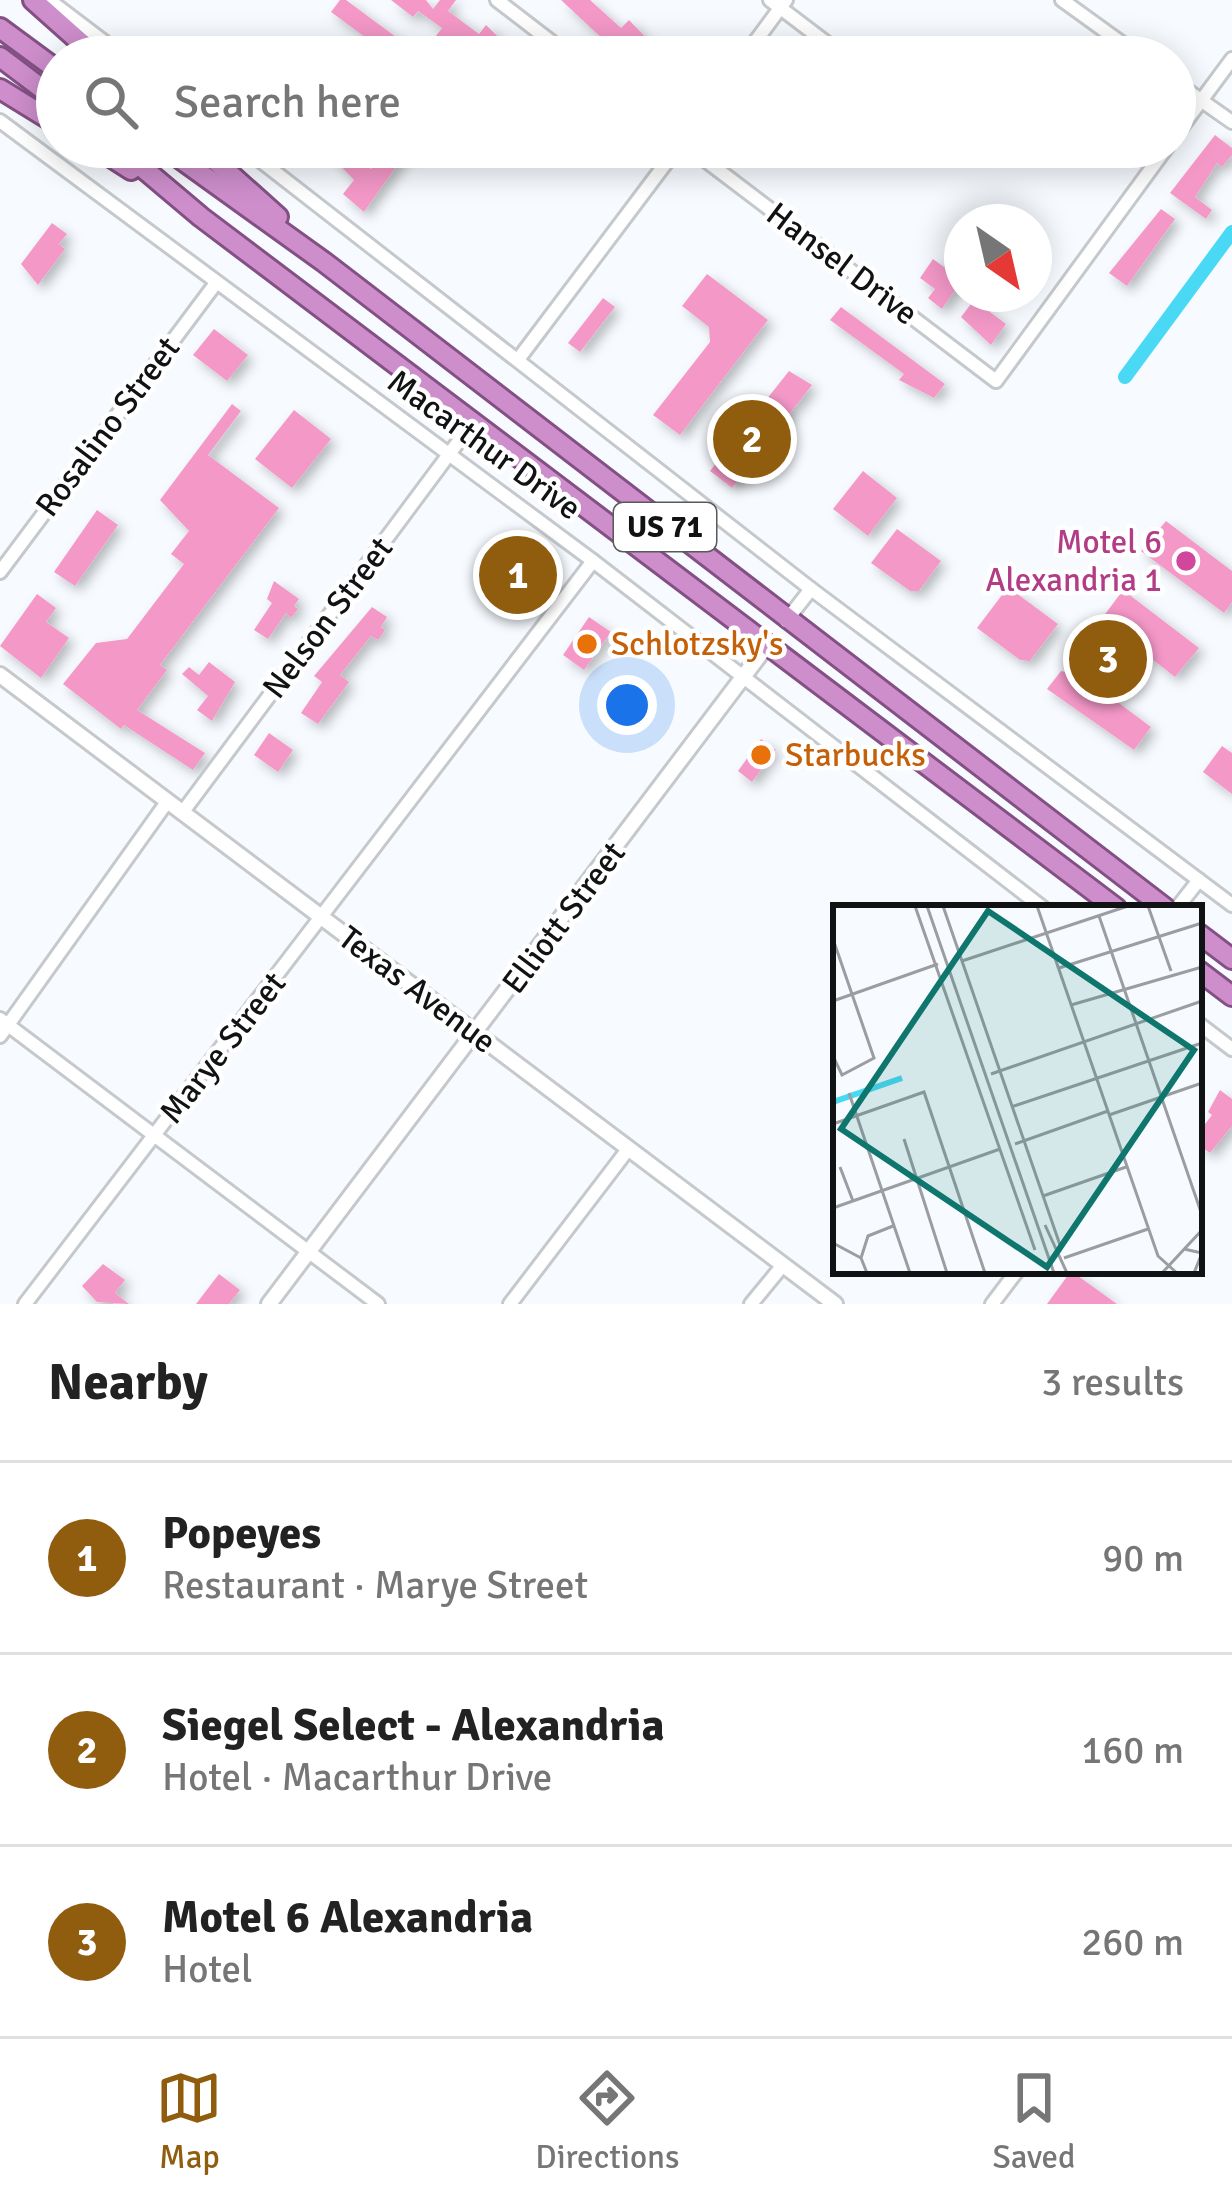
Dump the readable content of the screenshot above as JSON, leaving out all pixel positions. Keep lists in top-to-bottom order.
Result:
{
  "streets": {
    "highway": ["Macarthur Drive", "US 71"],
    "street": [
      "Hansel Drive",
      "Rosalino Street",
      "Nelson Street",
      "Elliott Street",
      "Texas Avenue",
      "Marye Street"
    ]
  },
  "crossings": [
    ["Rosalino Street", "Macarthur Drive"],
    ["Macarthur Drive", "Nelson Street"],
    ["Macarthur Drive", "Elliott Street"],
    ["Macarthur Drive", "Marye Street"],
    ["Nelson Street", "Texas Avenue"],
    ["Elliott Street", "Texas Avenue"],
    ["Texas Avenue", "Marye Street"]
  ],
  "places": ["Motel 6 Alexandria 1", "Schlotzsky's", "Starbucks"],
  "north": "bottom right",
  "page": {
    "search": "Search here",
    "pins": ["2", "1", "3"],
    "heading": ["Nearby", "3 results"],
    "list": [
      {
        "mark": "1",
        "name": "Popeyes",
        "note": "Restaurant · Marye Street",
        "value": "90 m"
      },
      {
        "mark": "2",
        "name": "Siegel Select - Alexandria",
        "note": "Hotel · Macarthur Drive",
        "value": "160 m"
      },
      {
        "mark": "3",
        "name": "Motel 6 Alexandria",
        "note": "Hotel",
        "value": "260 m"
      }
    ],
    "nav": ["Map", "Directions", "Saved"]
  }
}
